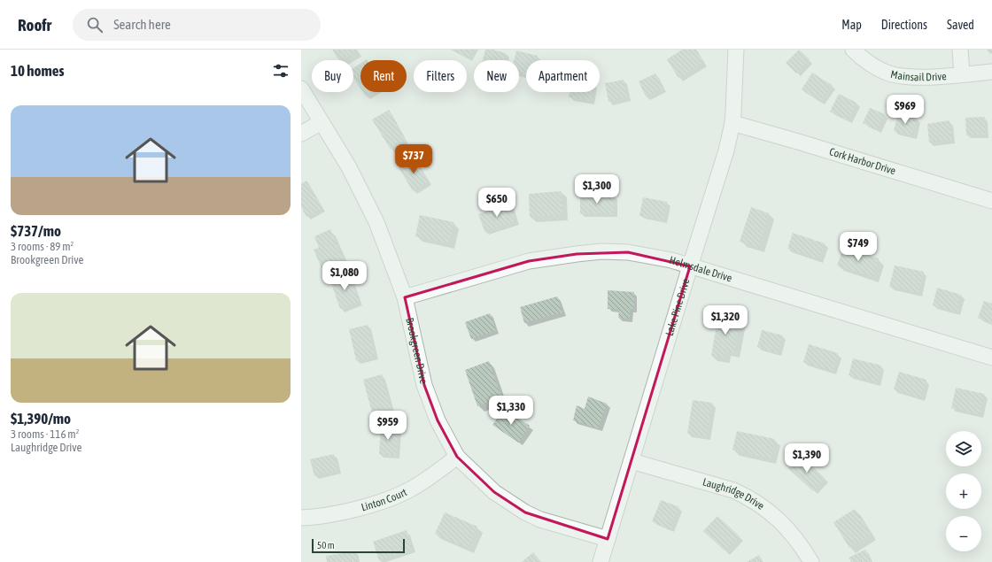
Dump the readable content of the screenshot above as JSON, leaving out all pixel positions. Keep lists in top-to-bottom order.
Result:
{
  "streets": {
    "street": [
      "Mainsail Drive",
      "Cork Harbor Drive",
      "Helmsdale Drive",
      "Lake Pine Drive",
      "Brookgreen Drive",
      "Laughridge Drive",
      "Linton Court"
    ]
  },
  "crossings": [
    ["Cork Harbor Drive", "Lake Pine Drive"],
    ["Helmsdale Drive", "Lake Pine Drive"],
    ["Helmsdale Drive", "Brookgreen Drive"],
    ["Lake Pine Drive", "Brookgreen Drive"],
    ["Lake Pine Drive", "Laughridge Drive"],
    ["Brookgreen Drive", "Linton Court"]
  ],
  "scale_bar": "50 m",
  "page": {
    "header": "Roofr",
    "search": "Search here",
    "nav": ["Map", "Directions", "Saved"],
    "heading": "10 homes",
    "chip": [
      "Buy",
      "Rent",
      "Filters",
      "New",
      "Apartment"
    ],
    "list": [
      {
        "name": "$737/mo",
        "note": "3 rooms · 89 m² · Brookgreen Drive"
      },
      {
        "name": "$1,390/mo",
        "note": "3 rooms · 116 m² · Laughridge Drive"
      }
    ],
    "price": [
      "$969",
      "$737",
      "$1,300",
      "$650",
      "$749",
      "$1,080",
      "$1,320",
      "$1,330",
      "$959",
      "$1,390"
    ],
    "map_buttons": ["+", "−"],
    "scale": "50 m"
  }
}
